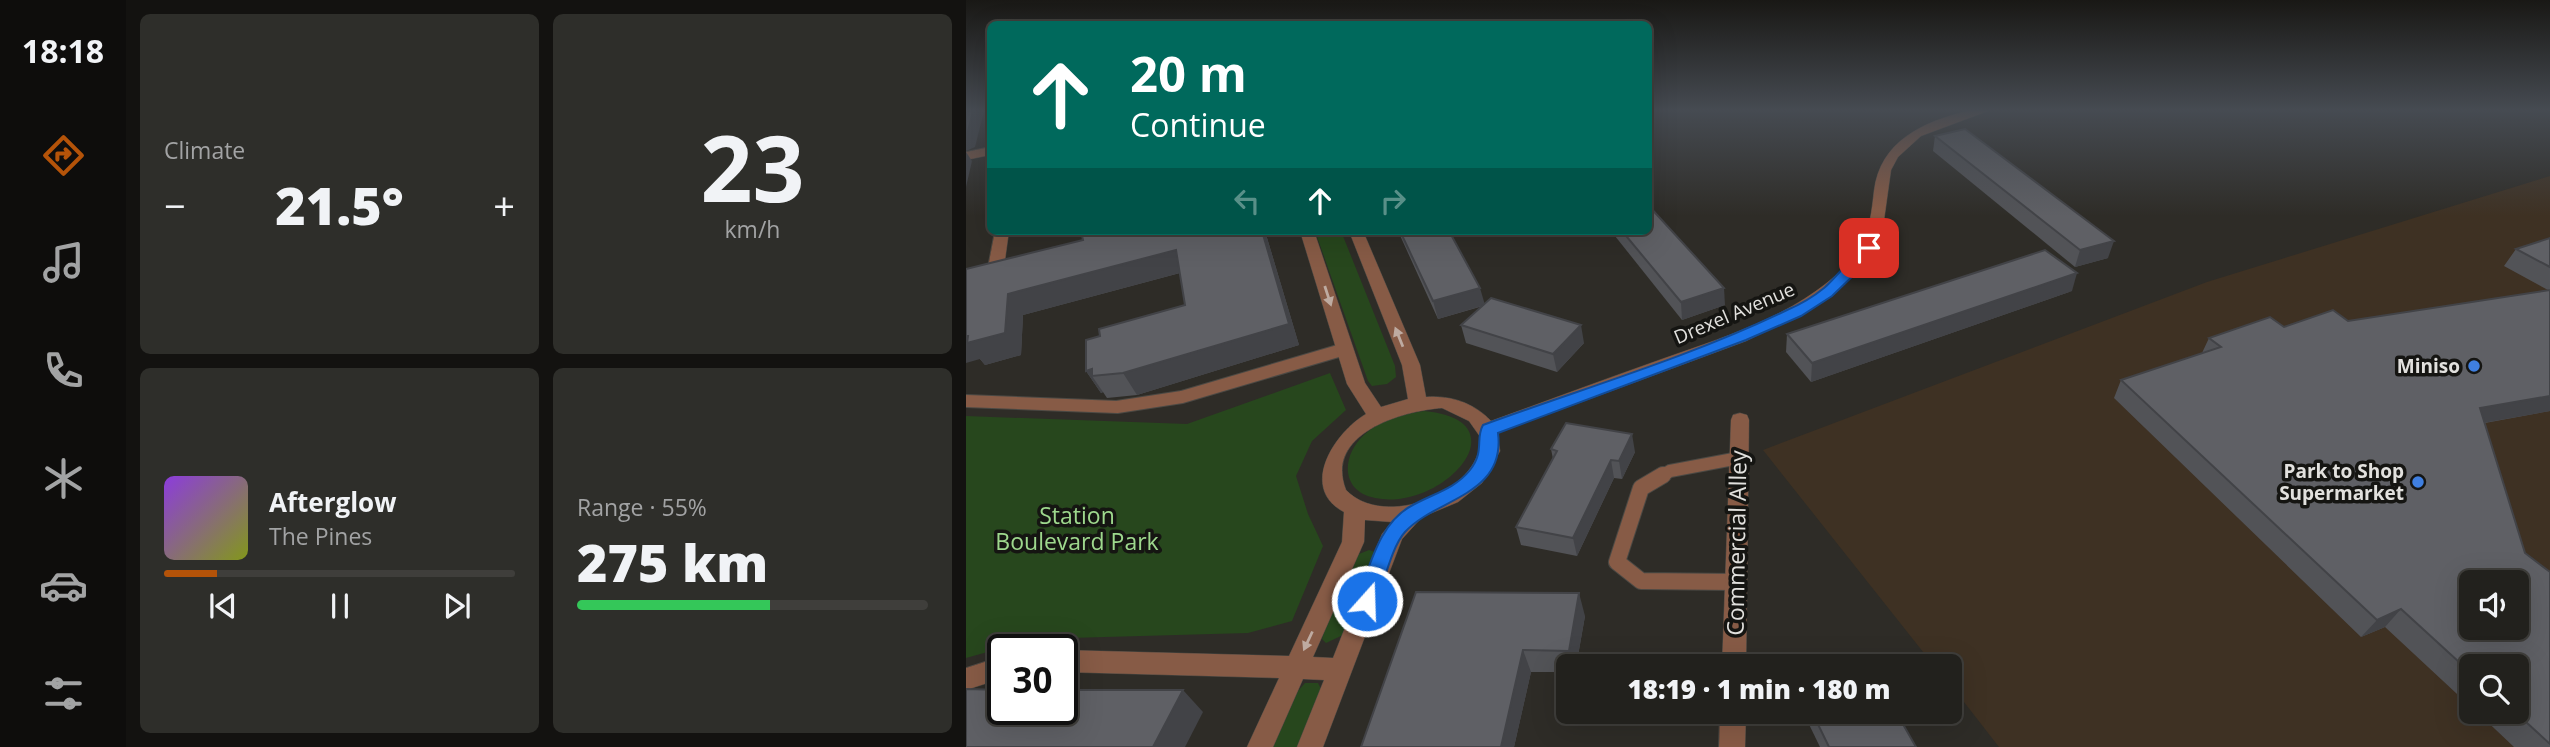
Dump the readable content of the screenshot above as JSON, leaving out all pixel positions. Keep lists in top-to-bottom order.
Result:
{
  "streets": {
    "street": ["Drexel Avenue", "Commercial Alley"]
  },
  "parks": ["Station Boulevard Park"],
  "places": ["Miniso", "Park to Shop Supermarket"],
  "page": {
    "tabs": "18:18",
    "tile": [
      "Climate",
      ["23", "km/h"],
      ["Range · 55%", "275 km"]
    ],
    "turn": ["20 m", "Continue"],
    "heat": ["−", "21.5°", "+"],
    "song": ["Afterglow", "The Pines"],
    "limit": "30",
    "trip": "18:19 · 1 min · 180 m"
  }
}
